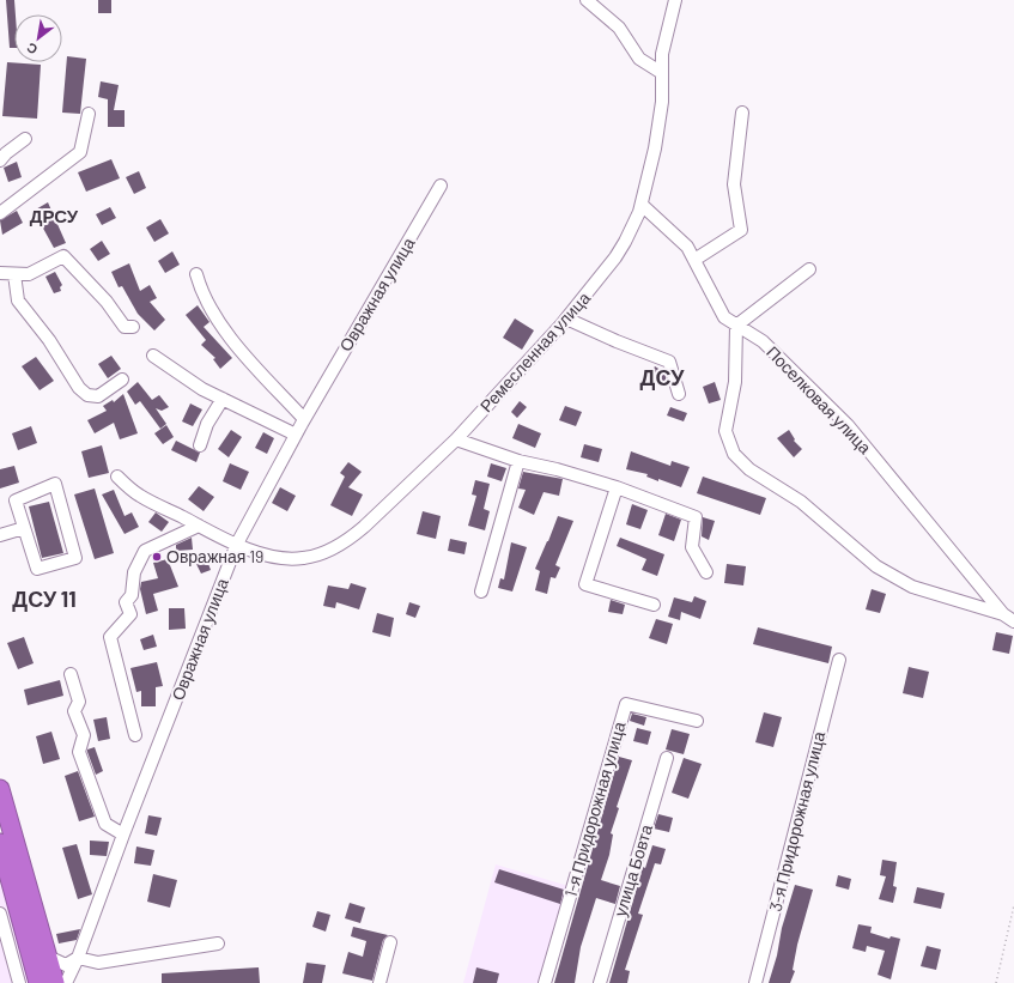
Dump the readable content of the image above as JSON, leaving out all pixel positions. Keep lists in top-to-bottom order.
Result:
{
  "streets": {
    "street": [
      "Овражная улица",
      "Ремесленная улица",
      "Поселковая улица",
      "1-я Придорожная улица",
      "3-я Придорожная улица",
      "улица Бовта"
    ]
  },
  "crossings": [
    ["Овражная улица", "Ремесленная улица"],
    ["Ремесленная улица", "Поселковая улица"]
  ],
  "districts": ["ДРСУ", "ДСУ", "ДСУ 11"],
  "places": ["Овражная 19"],
  "north": "bottom left"
}
